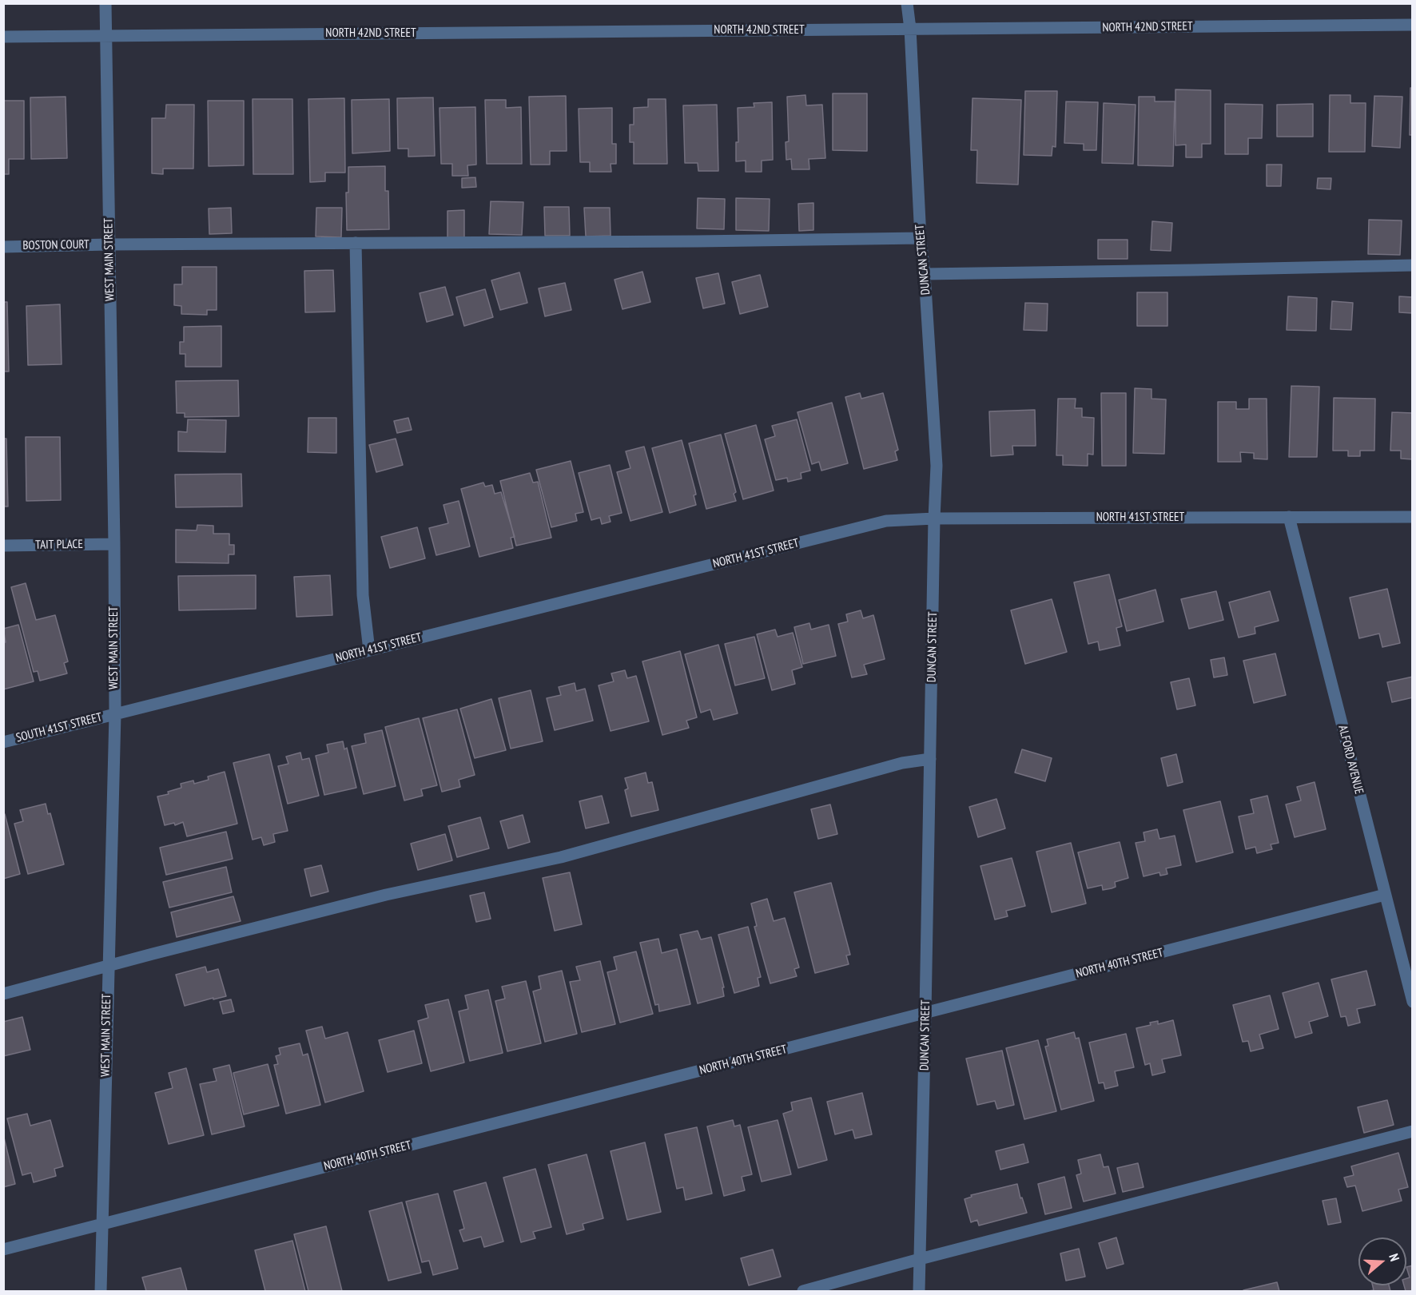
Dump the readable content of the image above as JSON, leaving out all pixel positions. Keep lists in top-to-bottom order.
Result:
{
  "streets": {
    "street": [
      "NORTH 42ND STREET",
      "BOSTON COURT",
      "WEST MAIN STREET",
      "DUNCAN STREET",
      "NORTH 41ST STREET",
      "TAIT PLACE",
      "SOUTH 41ST STREET",
      "ALFORD AVENUE",
      "NORTH 40TH STREET"
    ]
  },
  "crossings": [
    ["NORTH 42ND STREET", "WEST MAIN STREET"],
    ["NORTH 42ND STREET", "DUNCAN STREET"],
    ["BOSTON COURT", "WEST MAIN STREET"],
    ["BOSTON COURT", "DUNCAN STREET"],
    ["WEST MAIN STREET", "NORTH 41ST STREET"],
    ["WEST MAIN STREET", "TAIT PLACE"],
    ["WEST MAIN STREET", "SOUTH 41ST STREET"],
    ["WEST MAIN STREET", "NORTH 40TH STREET"],
    ["DUNCAN STREET", "NORTH 41ST STREET"],
    ["DUNCAN STREET", "NORTH 40TH STREET"],
    ["NORTH 41ST STREET", "SOUTH 41ST STREET"],
    ["NORTH 41ST STREET", "ALFORD AVENUE"],
    ["ALFORD AVENUE", "NORTH 40TH STREET"]
  ],
  "north": "right"
}
